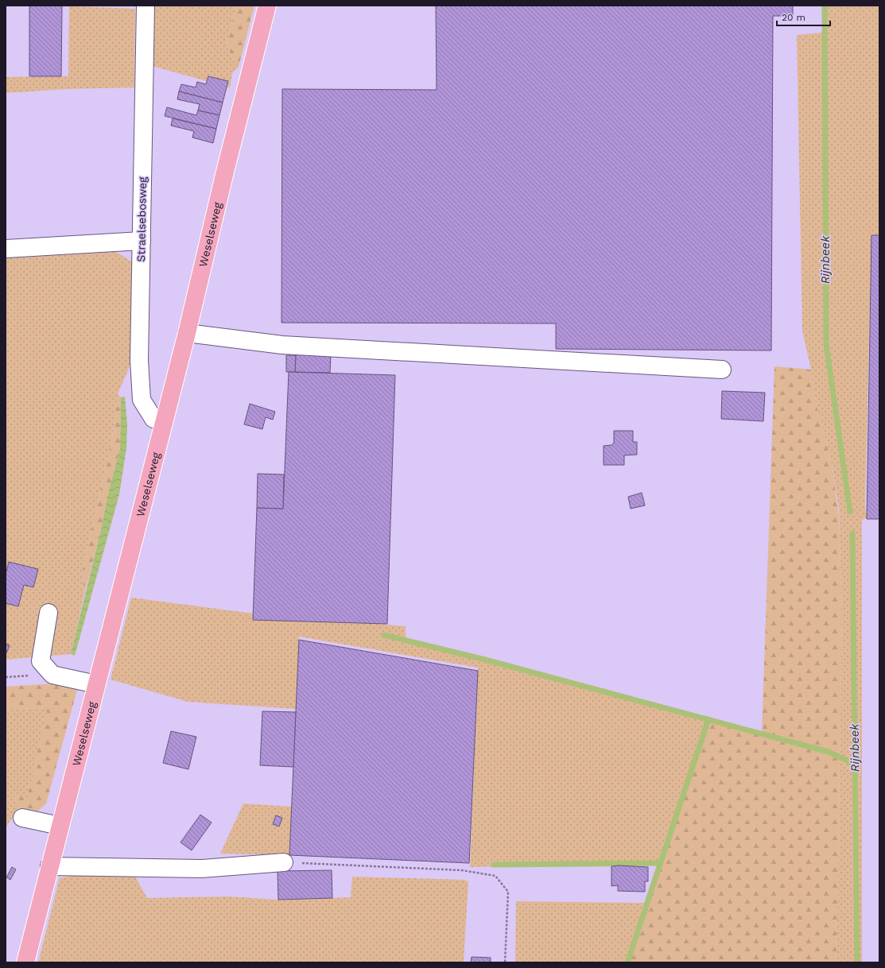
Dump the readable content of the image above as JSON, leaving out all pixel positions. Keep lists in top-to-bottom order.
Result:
{
  "streets": {
    "main road": ["Weselseweg"],
    "street": ["Straelsebosweg"]
  },
  "crossings": [
    ["Straelsebosweg", "Weselseweg"]
  ],
  "water": ["Rijnbeek"],
  "scale_bar": "20 m"
}
